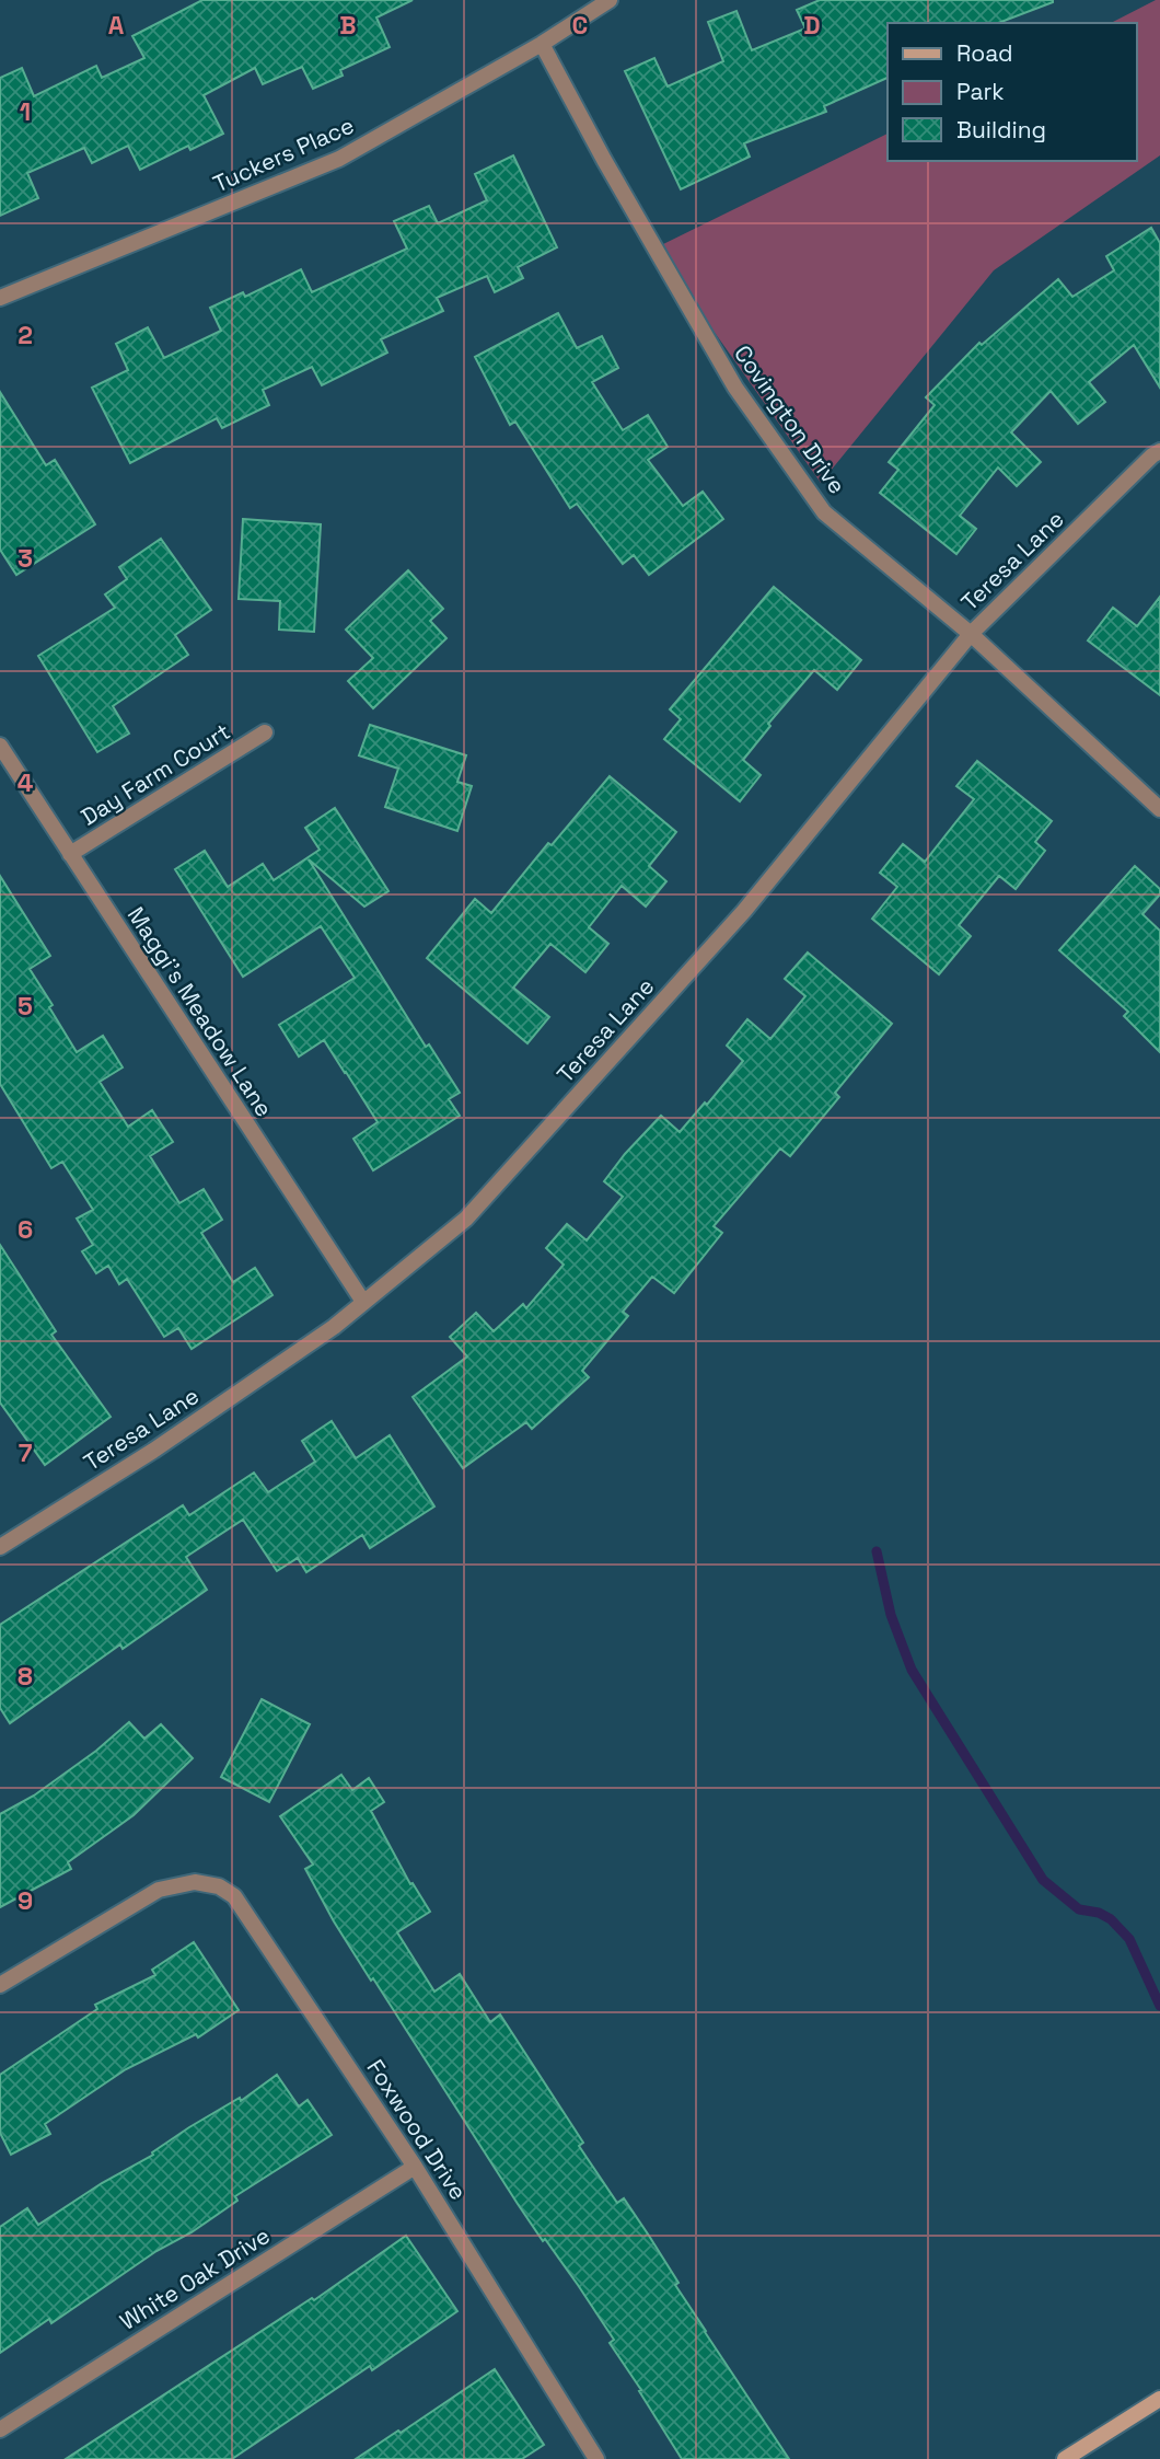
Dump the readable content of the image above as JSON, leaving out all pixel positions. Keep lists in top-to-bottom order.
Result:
{
  "streets": {
    "street": [
      "Tuckers Place",
      "Covington Drive",
      "Teresa Lane",
      "Day Farm Court",
      "Maggi's Meadow Lane",
      "Foxwood Drive",
      "White Oak Drive"
    ]
  },
  "crossings": [
    ["Tuckers Place", "Covington Drive"],
    ["Covington Drive", "Teresa Lane"],
    ["Teresa Lane", "Maggi's Meadow Lane"],
    ["Day Farm Court", "Maggi's Meadow Lane"],
    ["Foxwood Drive", "White Oak Drive"]
  ],
  "legend": ["Road", "Park", "Building"],
  "grid": {
    "columns": [
      "A",
      "B",
      "C",
      "D"
    ],
    "rows": [
      "1",
      "2",
      "3",
      "4",
      "5",
      "6",
      "7",
      "8",
      "9"
    ]
  }
}
